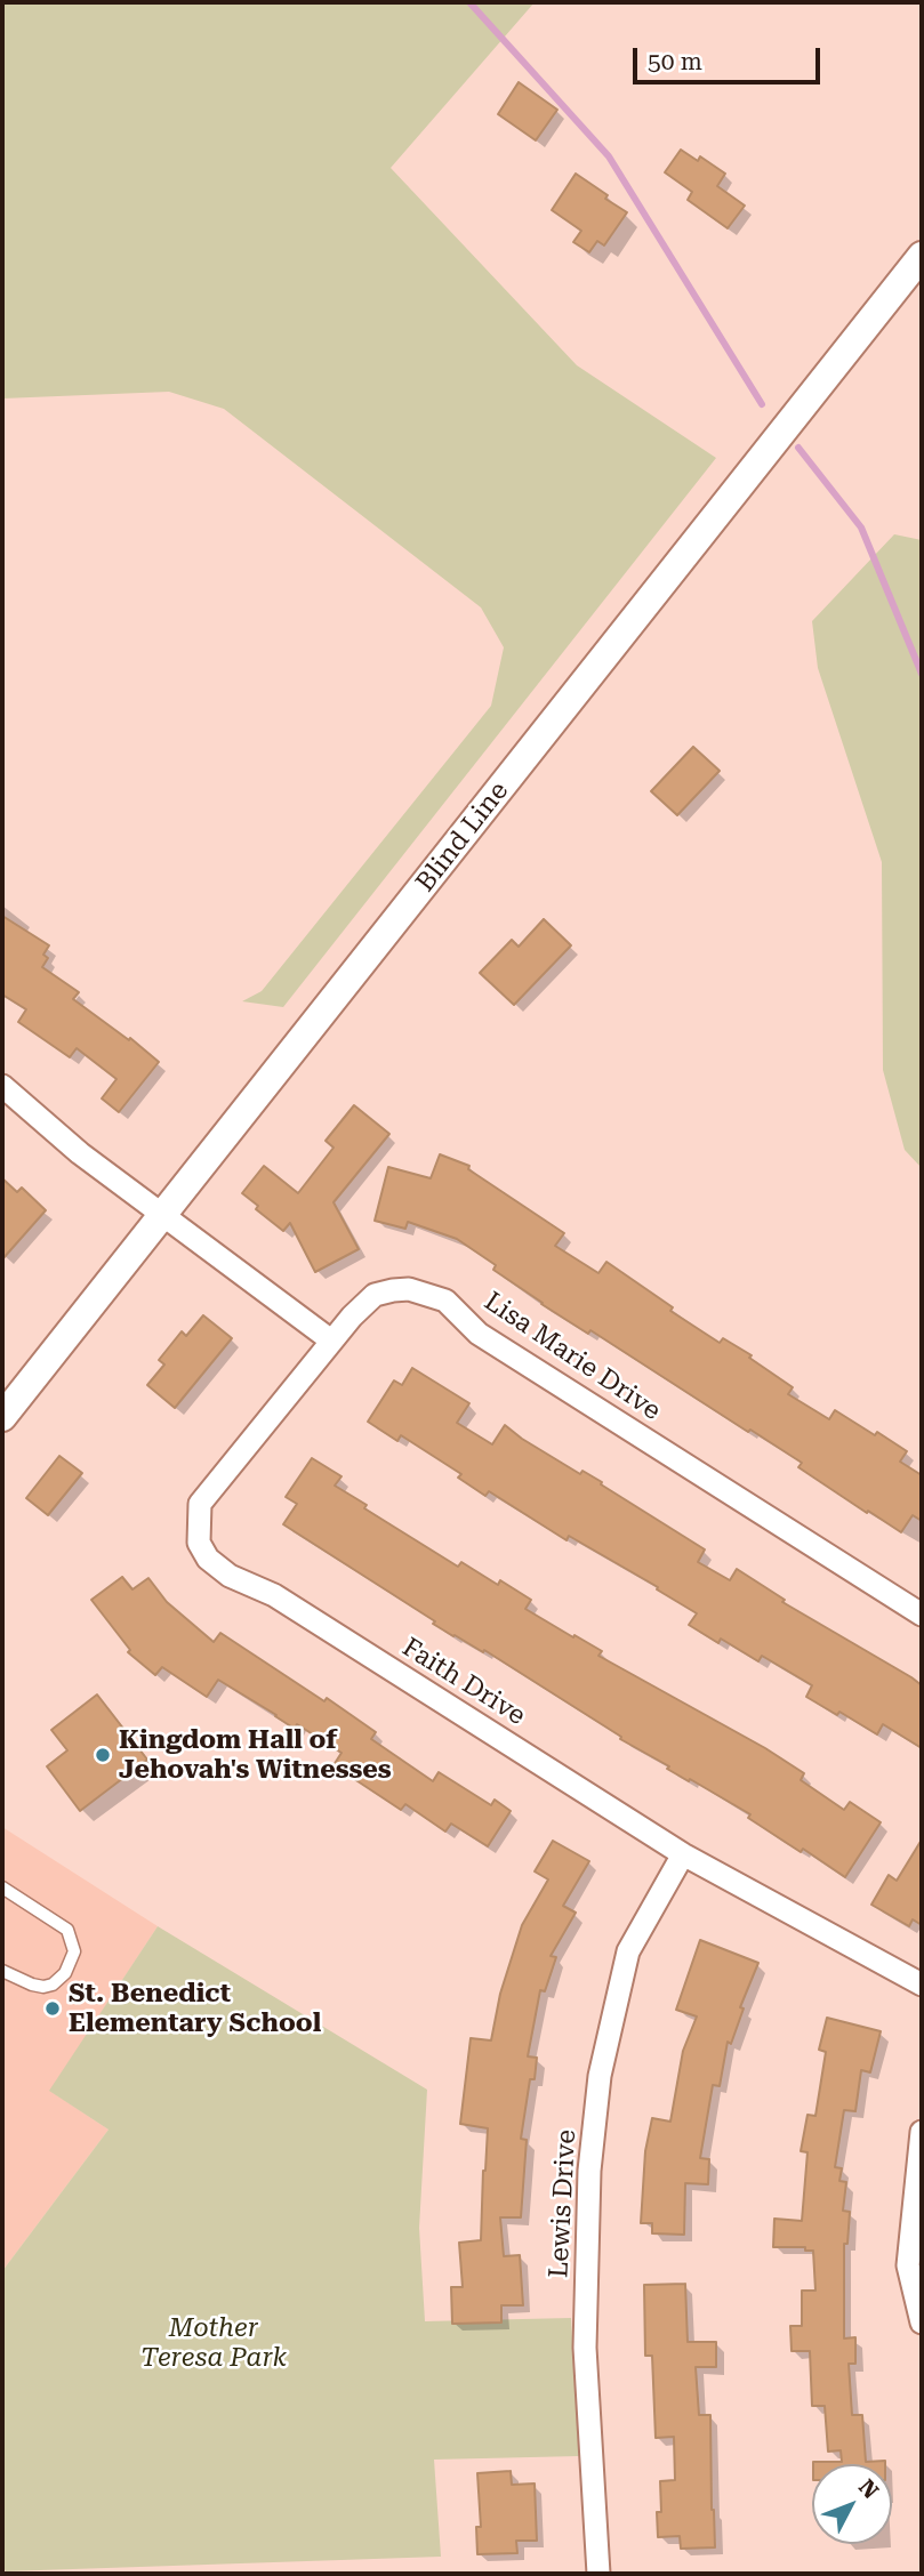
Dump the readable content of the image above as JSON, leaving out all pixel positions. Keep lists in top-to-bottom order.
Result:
{
  "streets": {
    "street": [
      "Blind Line",
      "Lisa Marie Drive",
      "Faith Drive",
      "Lewis Drive"
    ]
  },
  "crossings": [
    ["Lisa Marie Drive", "Faith Drive"],
    ["Faith Drive", "Lewis Drive"]
  ],
  "parks": ["Mother Teresa Park"],
  "places": ["Kingdom Hall of Jehovah's Witnesses", "St. Benedict Elementary School"],
  "scale_bar": "50 m",
  "north": "top right"
}
